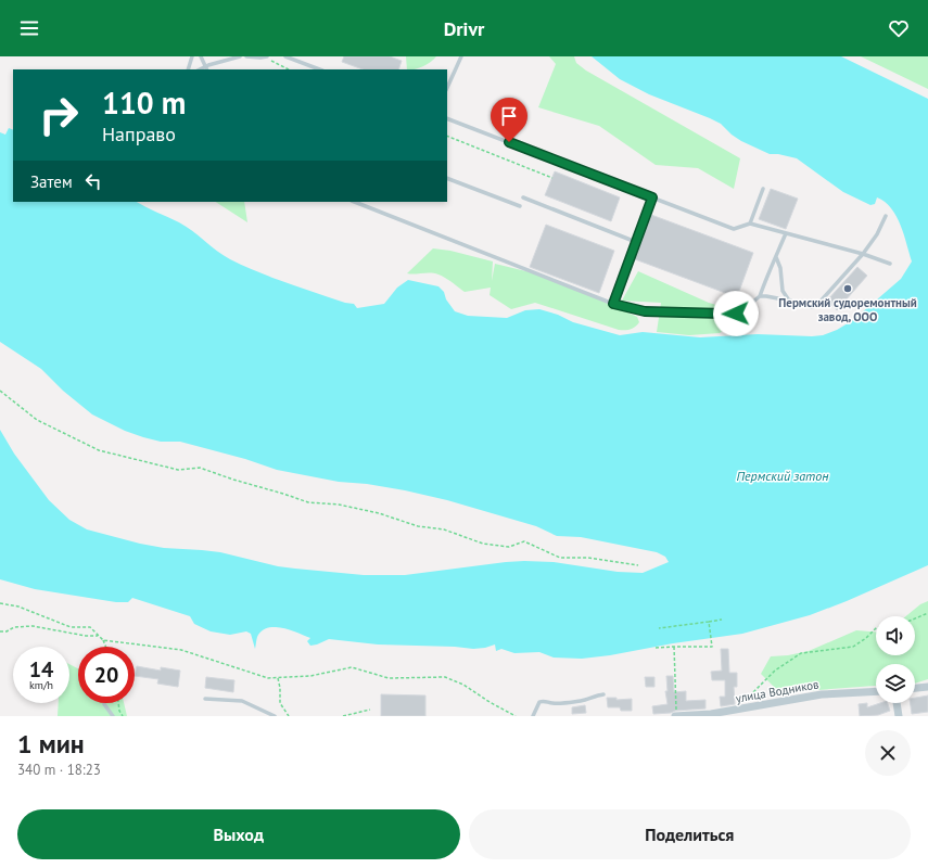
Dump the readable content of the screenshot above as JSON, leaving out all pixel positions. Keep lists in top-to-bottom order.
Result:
{
  "streets": {
    "street": ["улица Водников"]
  },
  "water": ["Пермский затон"],
  "places": ["Пермский судоремонтный завод, ООО"],
  "page": {
    "header": "Drivr",
    "turn": ["110 m", "Направо"],
    "then": "Затем",
    "speed": "14 km/h",
    "limit": "20",
    "heading": ["1 мин", "340 m · 18:23"],
    "buttons": ["Выход", "Поделиться"]
  }
}
